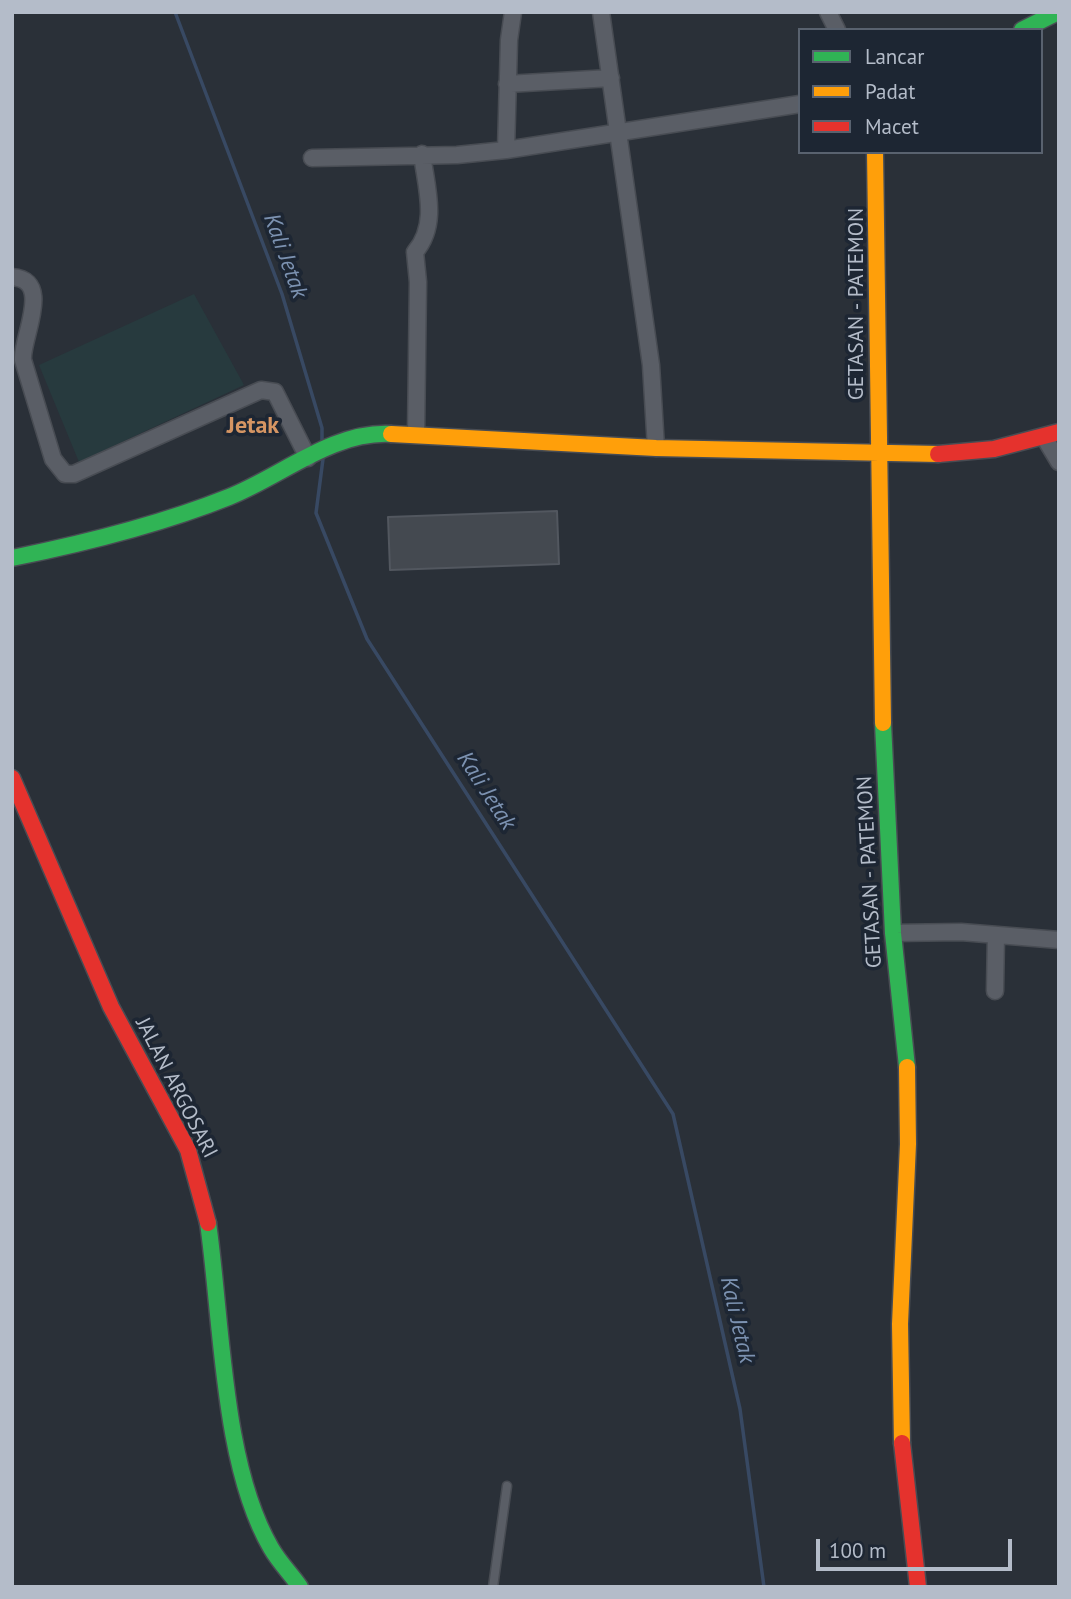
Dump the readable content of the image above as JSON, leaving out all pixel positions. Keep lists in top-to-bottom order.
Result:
{
  "streets": {
    "street": ["GETASAN - PATEMON", "JALAN ARGOSARI"]
  },
  "districts": ["Jetak"],
  "water": ["Kali Jetak"],
  "legend": ["Lancar", "Padat", "Macet"],
  "scale_bar": "100 m"
}
